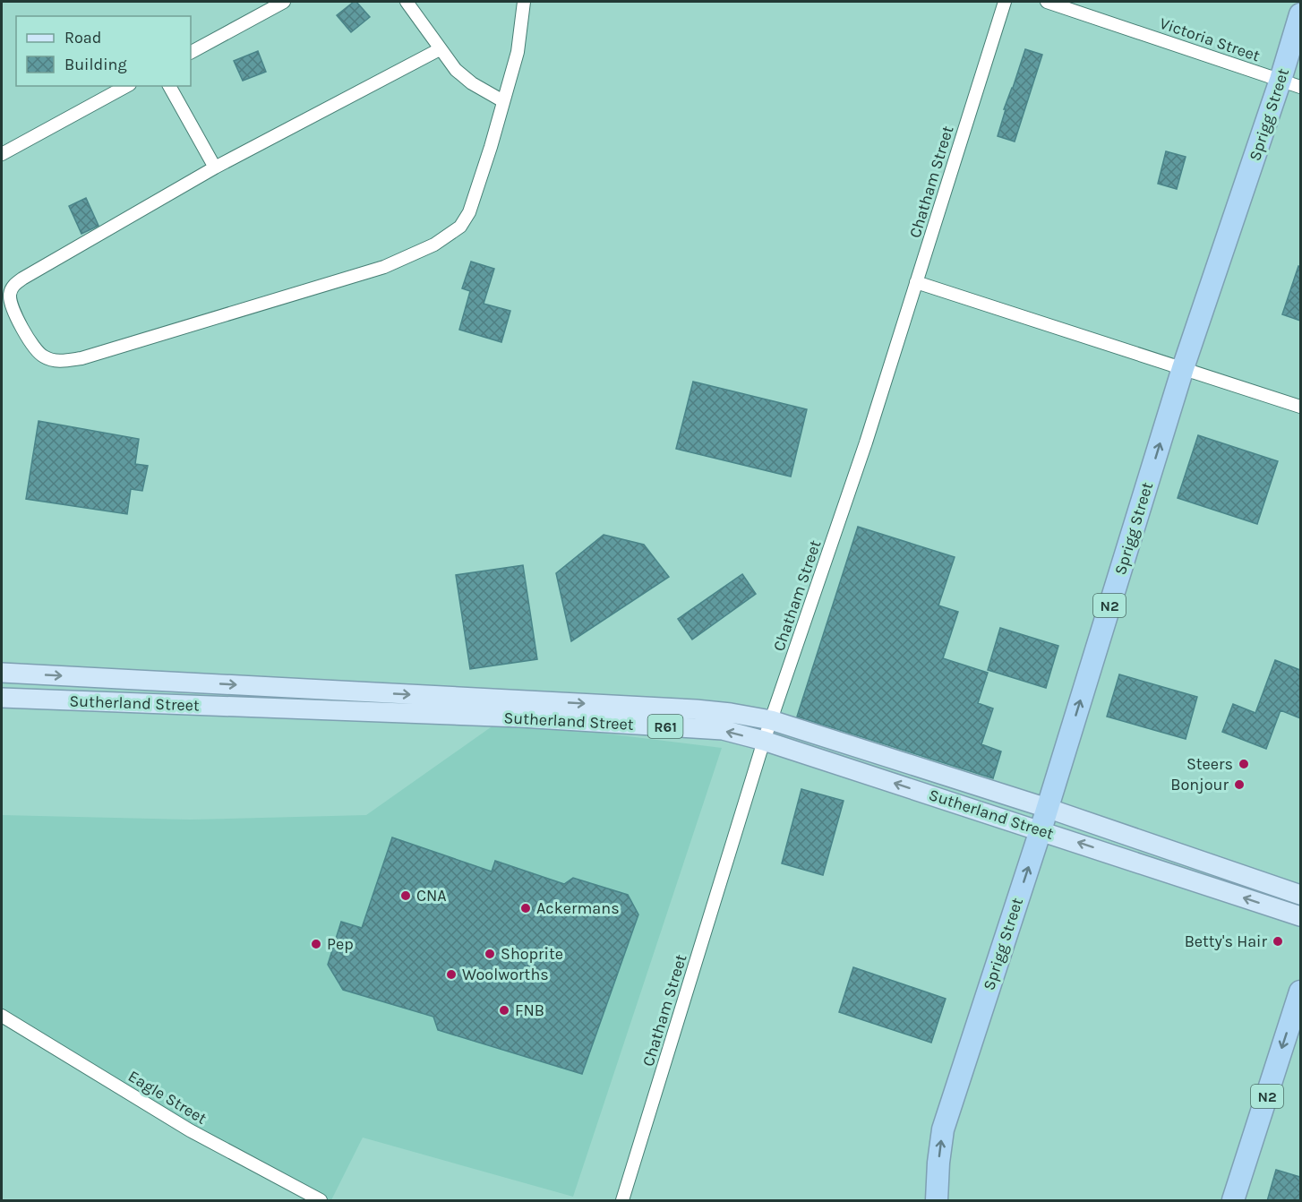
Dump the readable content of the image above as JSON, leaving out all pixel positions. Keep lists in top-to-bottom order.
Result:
{
  "streets": {
    "highway": ["Sprigg Street", "N2"],
    "main road": ["Sutherland Street", "R61"],
    "street": ["Victoria Street", "Chatham Street", "Eagle Street"]
  },
  "crossings": [
    ["Victoria Street", "Sprigg Street"],
    ["Sprigg Street", "Sutherland Street"],
    ["Chatham Street", "Sutherland Street"]
  ],
  "one_way": ["Sprigg Street"],
  "places": [
    "Steers",
    "Bonjour",
    "CNA",
    "Ackermans",
    "Betty's Hair",
    "Pep",
    "Shoprite",
    "Woolworths",
    "FNB"
  ],
  "legend": ["Road", "Building"]
}
